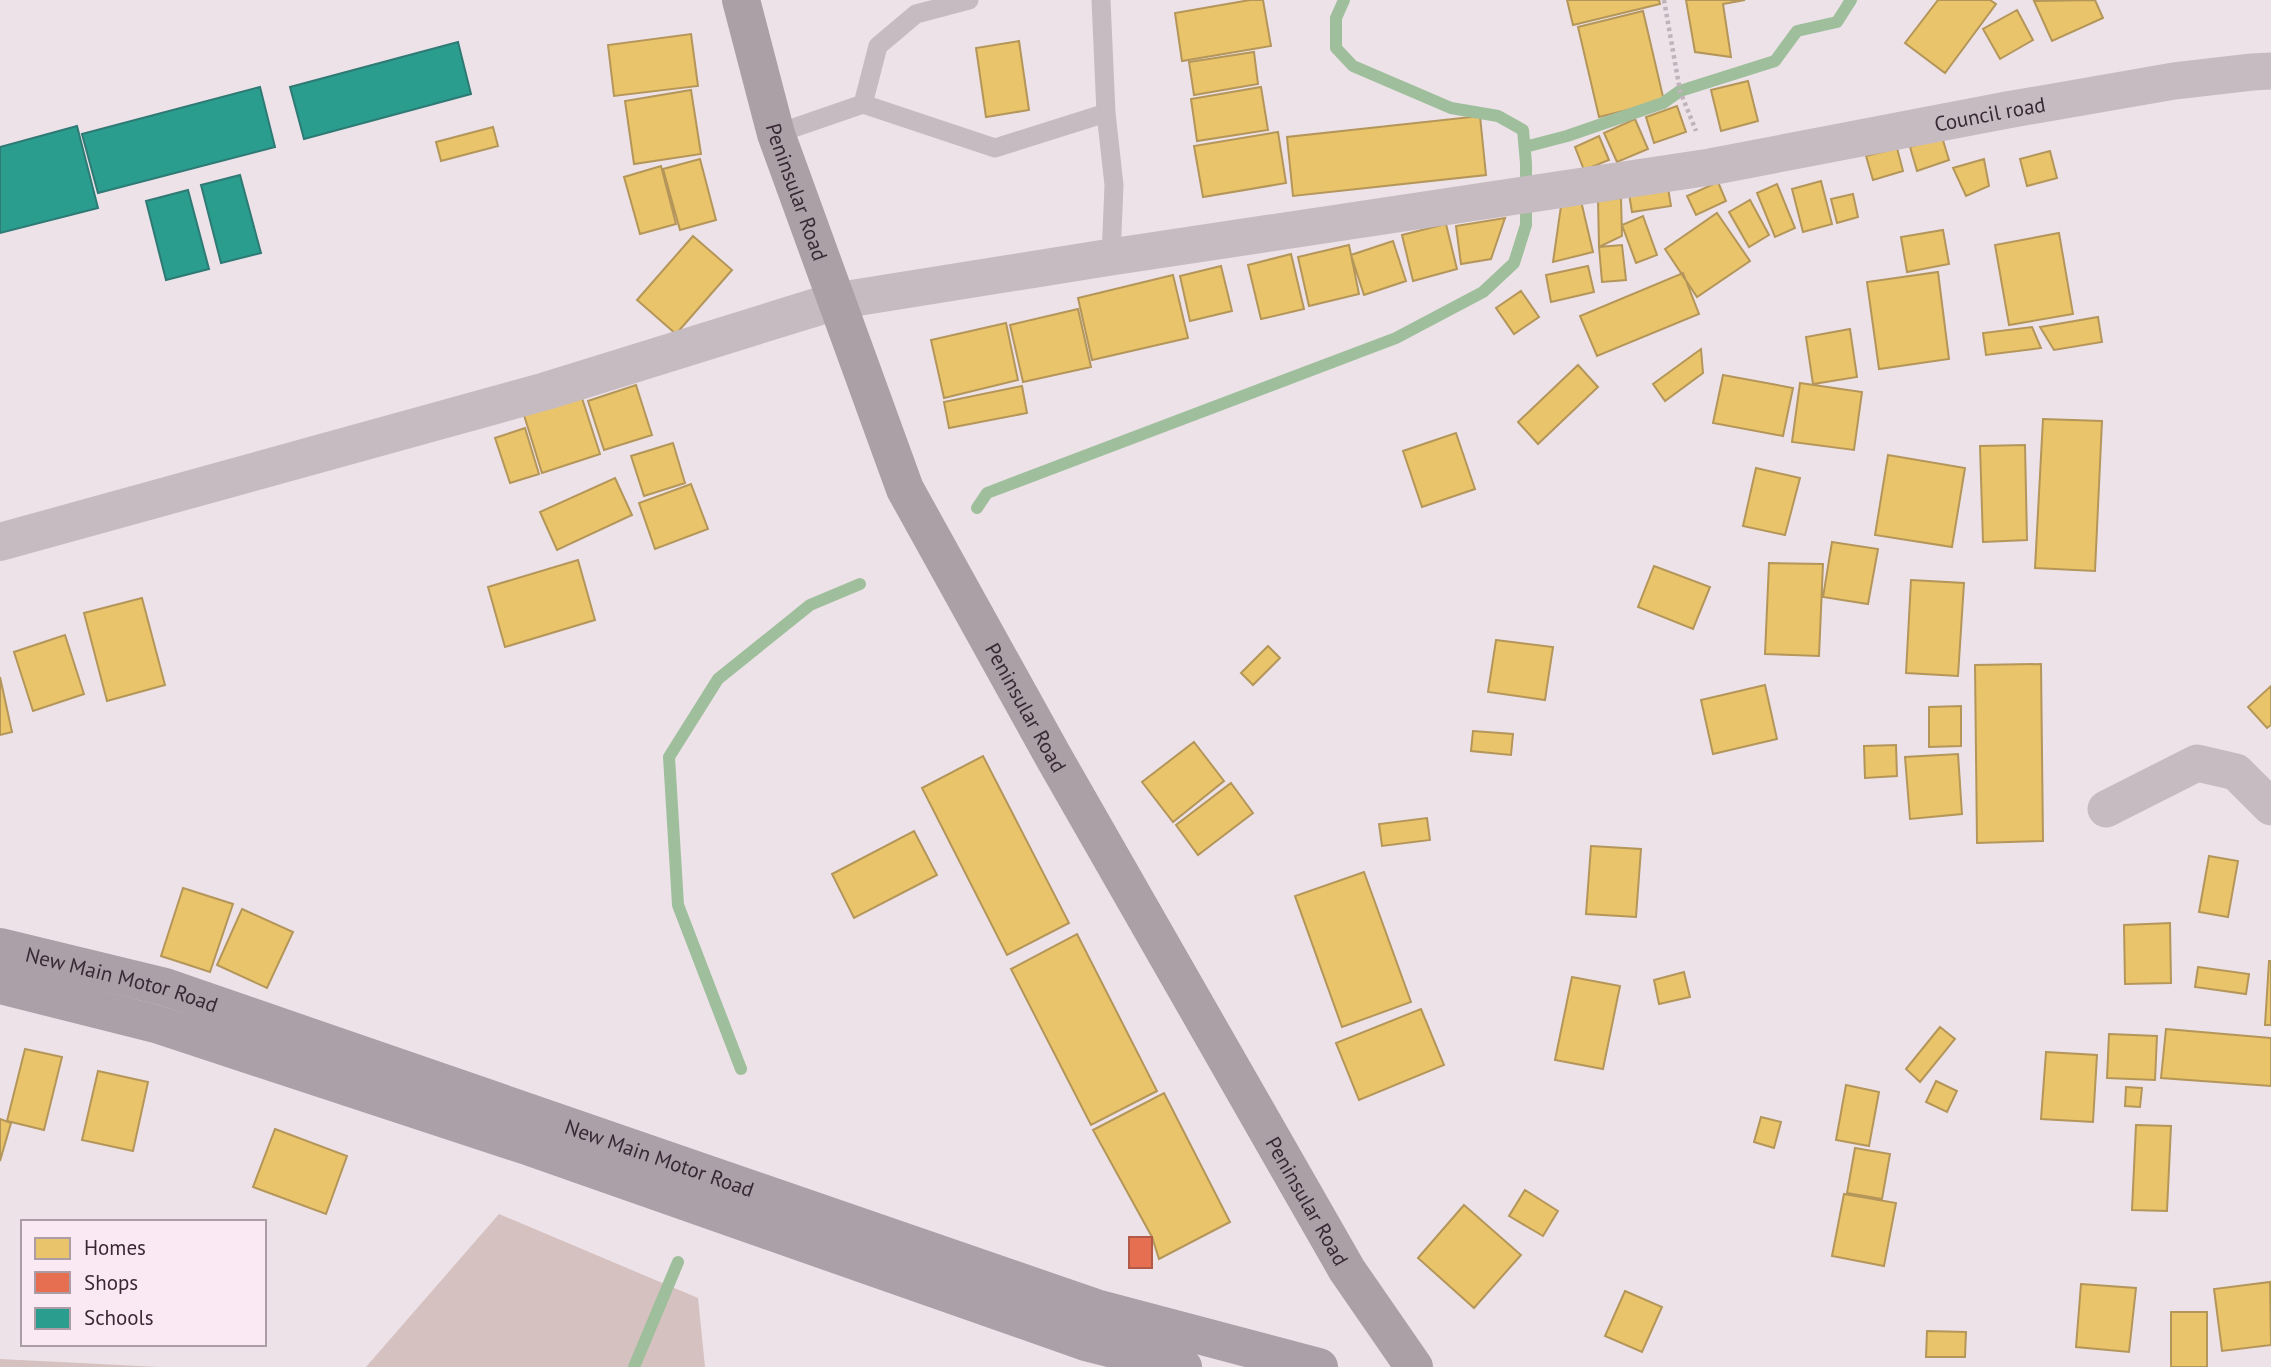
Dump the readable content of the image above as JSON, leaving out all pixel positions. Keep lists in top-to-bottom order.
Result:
{
  "streets": {
    "highway": ["New Main Motor Road"],
    "main road": ["Peninsular Road"],
    "street": ["Council road"]
  },
  "crossings": [
    ["Council road", "Peninsular Road"]
  ],
  "legend": ["Homes", "Shops", "Schools"]
}
